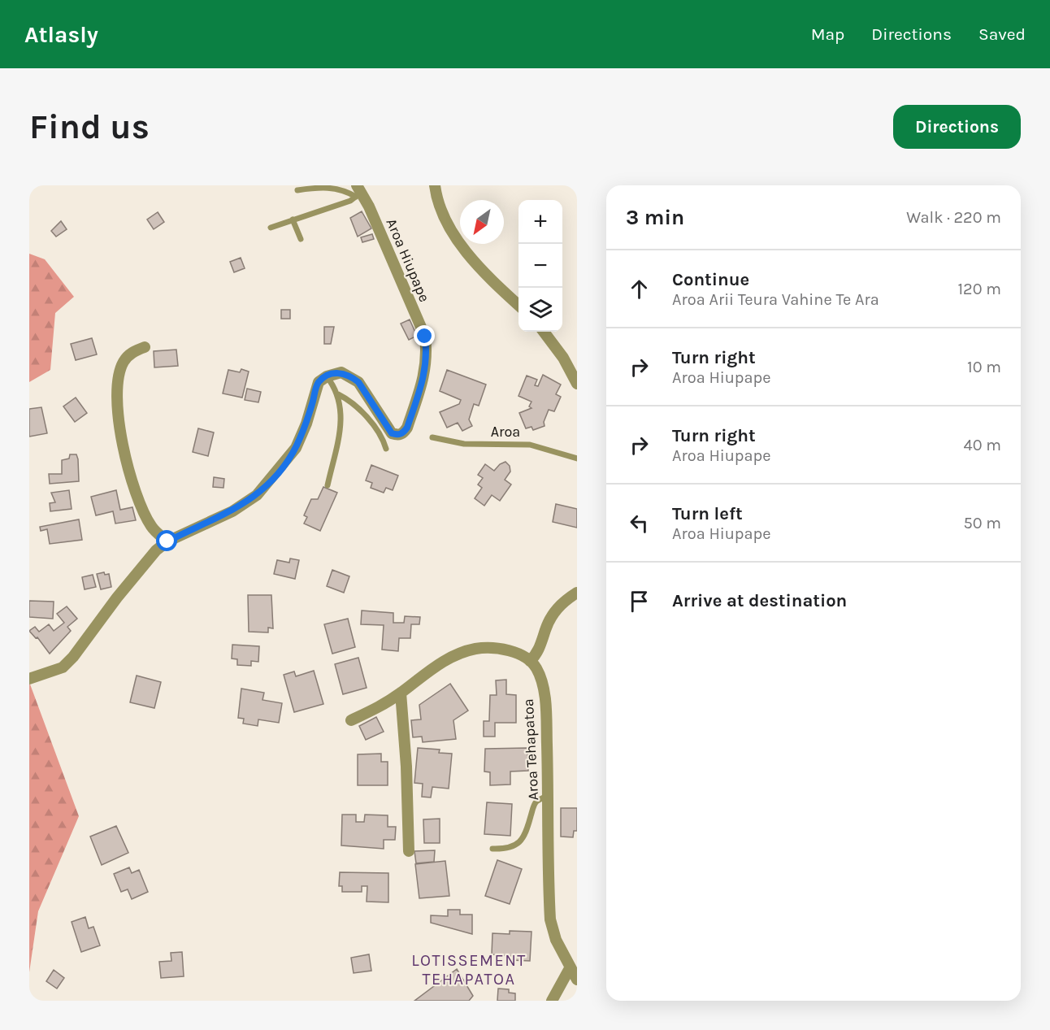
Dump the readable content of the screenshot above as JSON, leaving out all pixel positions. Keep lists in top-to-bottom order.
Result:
{
  "streets": {
    "street": ["Aroa Hiupape", "Aroa Tehapatoa"],
    "lane": ["Aroa"]
  },
  "districts": ["LOTISSEMENT TEHAPATOA"],
  "north": "bottom left",
  "page": {
    "header": "Atlasly",
    "nav": ["Map", "Directions", "Saved"],
    "buttons": "Directions",
    "title": "Find us",
    "heading": ["3 min", "Walk · 220 m"],
    "map_buttons": ["+", "−"],
    "list": [
      ["Continue", "Aroa Arii Teura Vahine Te Ara", "120 m"],
      ["Turn right", "Aroa Hiupape", "10 m"],
      ["Turn right", "Aroa Hiupape", "40 m"],
      ["Turn left", "Aroa Hiupape", "50 m"],
      "Arrive at destination"
    ]
  }
}
